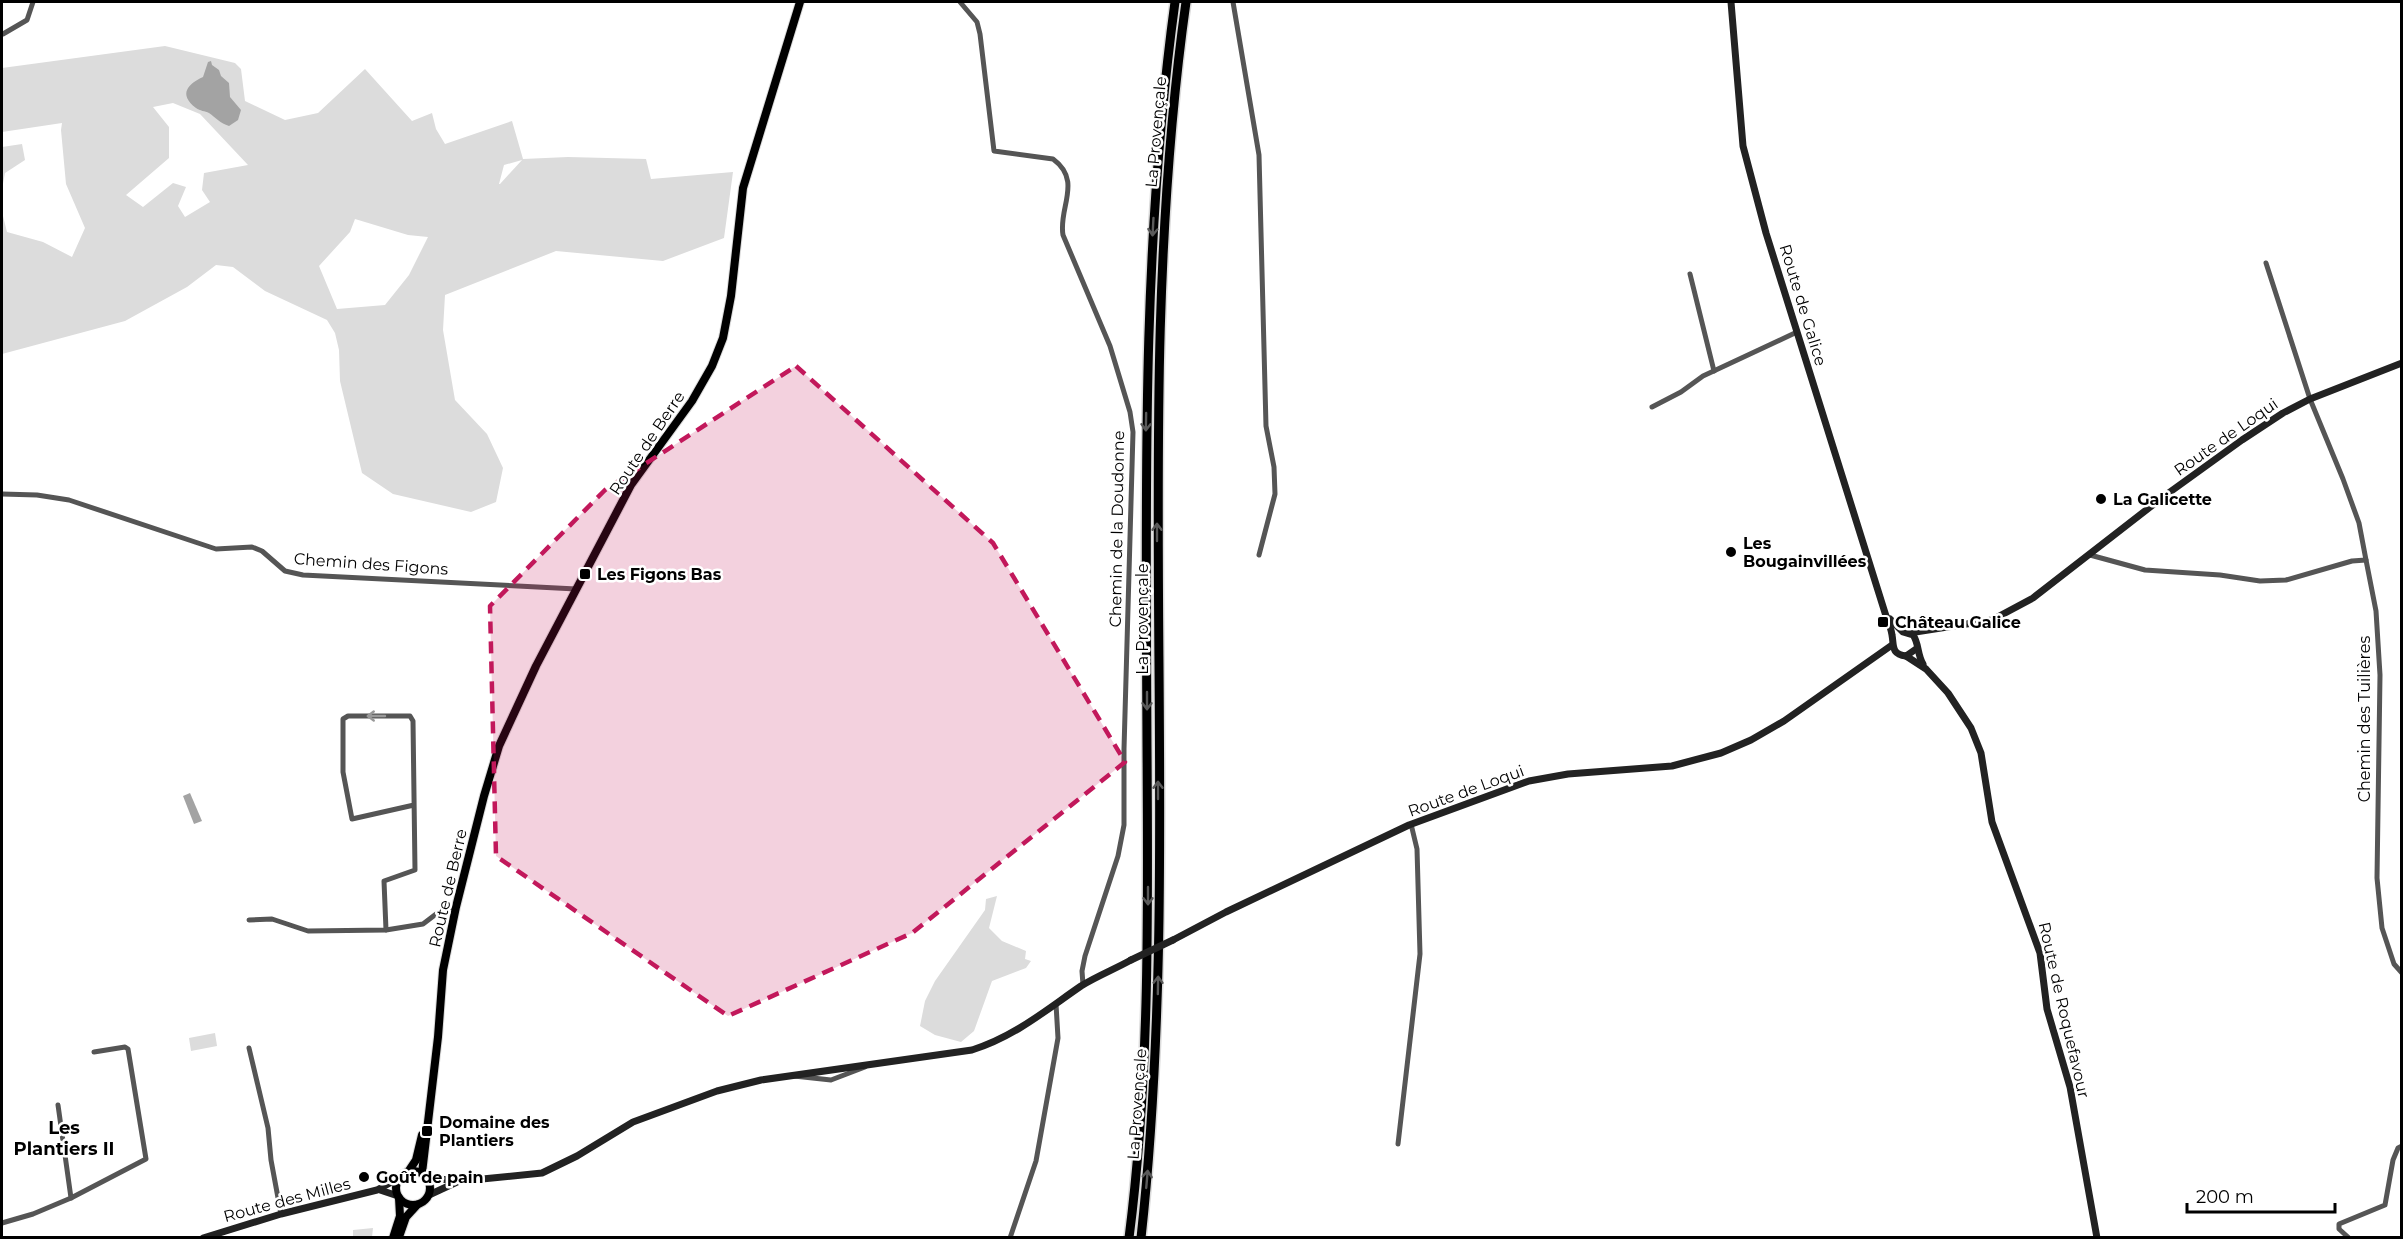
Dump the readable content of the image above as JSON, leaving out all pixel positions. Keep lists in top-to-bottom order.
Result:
{
  "streets": {
    "highway": ["La Provençale"],
    "main road": [
      "Route de Galice",
      "Route de Loqui",
      "Route de Berre",
      "Route de Roquefavour",
      "Route des Milles"
    ],
    "street": ["Chemin de la Doudonne", "Chemin des Figons", "Chemin des Tuilières"]
  },
  "crossings": [
    ["Route de Galice", "Route de Loqui"],
    ["Route de Loqui", "Chemin de la Doudonne"],
    ["Route de Loqui", "Chemin des Tuilières"],
    ["Route de Berre", "Chemin des Figons"],
    ["Route de Berre", "Route des Milles"]
  ],
  "districts": ["Les Plantiers II"],
  "places": {
    "other": ["La Galicette", "Les Bougainvillées", "Goût de pain"],
    "transit": ["Les Figons Bas", "Château Galice", "Domaine des Plantiers"]
  },
  "scale_bar": "200 m"
}
